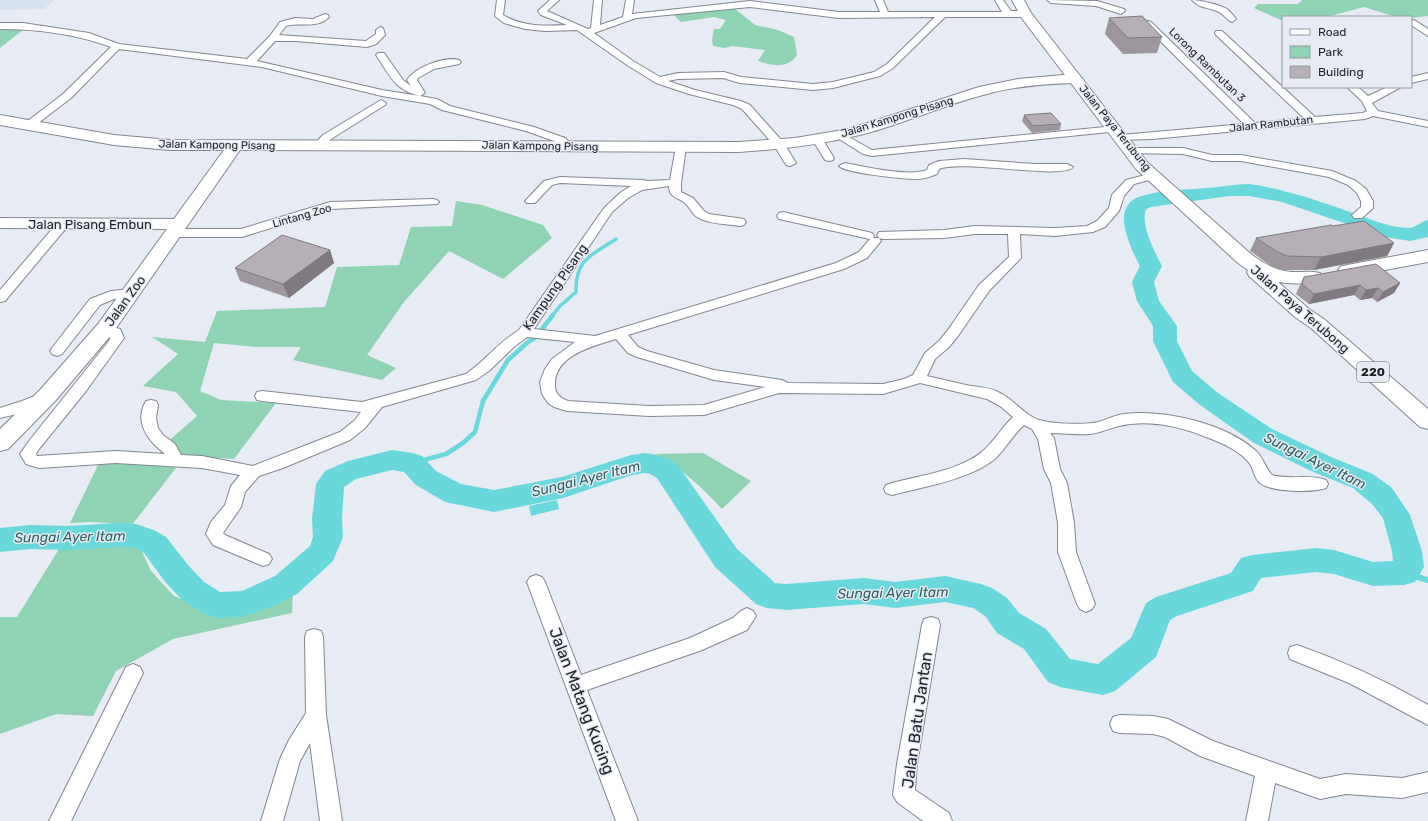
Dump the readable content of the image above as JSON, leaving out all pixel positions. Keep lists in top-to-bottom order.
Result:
{
  "streets": {
    "main road": [
      "Jalan Kampong Pisang",
      "Jalan Paya Terubung",
      "Jalan Pisang Embun",
      "Jalan Zoo",
      "Jalan Paya Terubong",
      "220"
    ],
    "street": [
      "Lorong Rambutan 3",
      "Jalan Rambutan",
      "Lintang Zoo",
      "Kampung Pisang",
      "Jalan Matang Kucing",
      "Jalan Batu Jantan"
    ]
  },
  "crossings": [
    ["Lorong Rambutan 3", "Jalan Rambutan"],
    ["Jalan Kampong Pisang", "Jalan Paya Terubung"],
    ["Jalan Kampong Pisang", "Jalan Zoo"],
    ["Jalan Rambutan", "Jalan Paya Terubung"],
    ["Jalan Paya Terubung", "Jalan Paya Terubong"],
    ["Lintang Zoo", "Jalan Pisang Embun"],
    ["Lintang Zoo", "Jalan Zoo"],
    ["Jalan Pisang Embun", "Jalan Zoo"],
    ["Jalan Paya Terubong", "220"]
  ],
  "water": ["Sungai Ayer Itam"],
  "legend": ["Road", "Park", "Building"]
}
